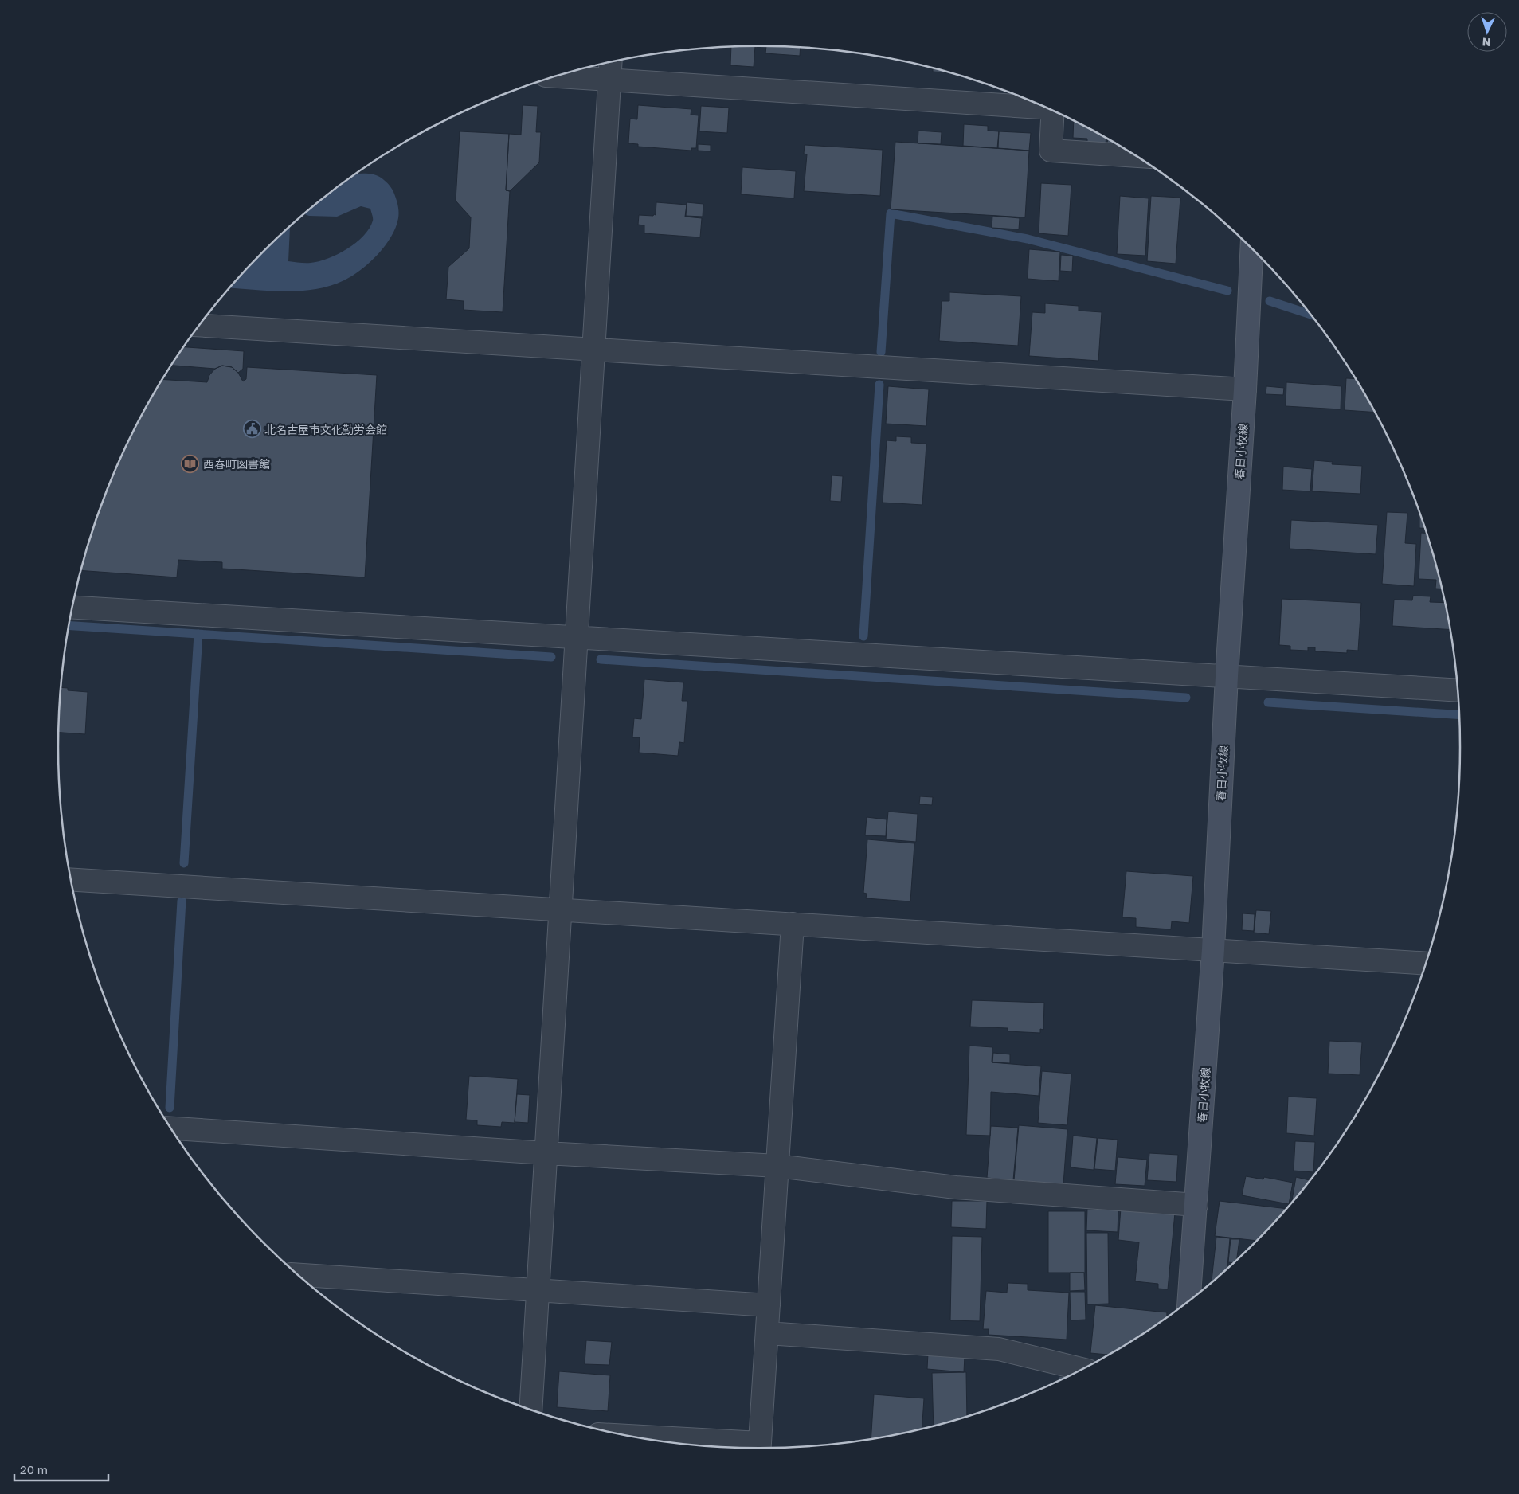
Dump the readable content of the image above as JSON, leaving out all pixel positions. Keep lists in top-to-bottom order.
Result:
{
  "streets": {
    "main road": ["春日小牧線"]
  },
  "places": {
    "public building": ["北名古屋市文化勤労会館"],
    "library": ["西春町図書館"]
  },
  "scale_bar": "20 m",
  "north": "bottom"
}
